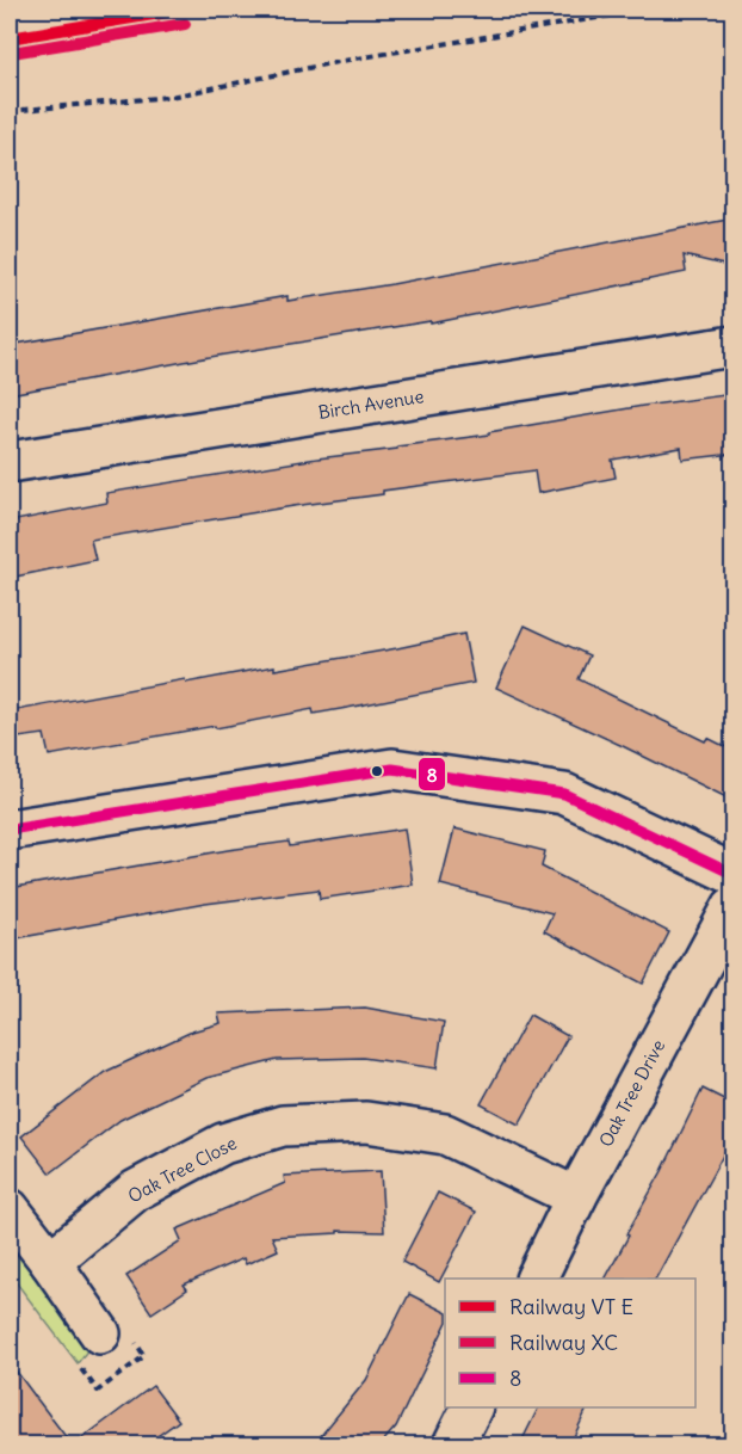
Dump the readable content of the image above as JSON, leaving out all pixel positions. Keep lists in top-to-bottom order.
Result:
{
  "streets": {
    "street": ["Birch Avenue", "Oak Tree Drive", "Oak Tree Close"]
  },
  "crossings": [
    ["Oak Tree Drive", "Oak Tree Close"]
  ],
  "lines": ["rail line XC", "transit line 8"],
  "legend": ["Railway VT E", "Railway XC", "8"]
}
